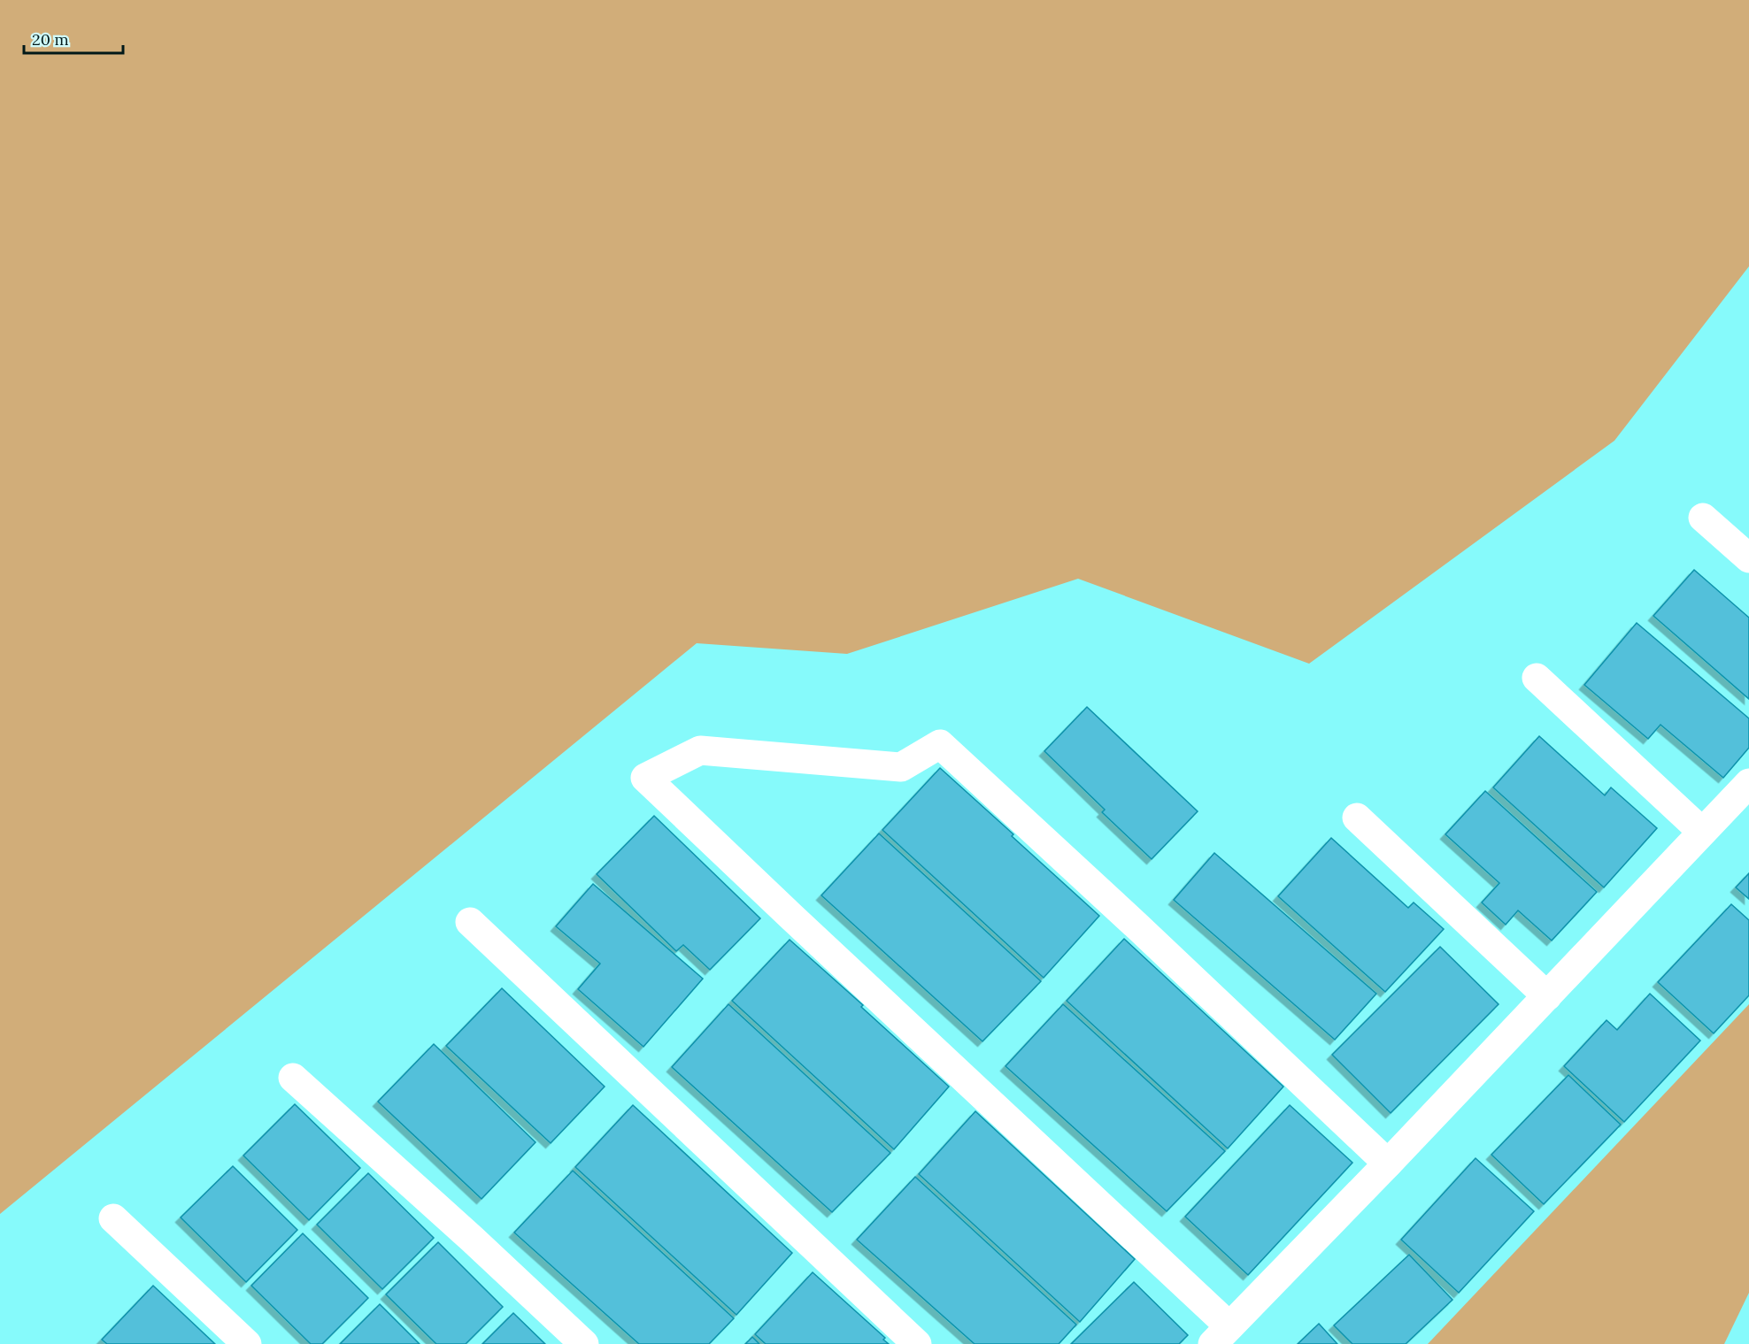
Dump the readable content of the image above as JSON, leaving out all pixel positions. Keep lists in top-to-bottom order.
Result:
{
  "scale_bar": "20 m"
}
